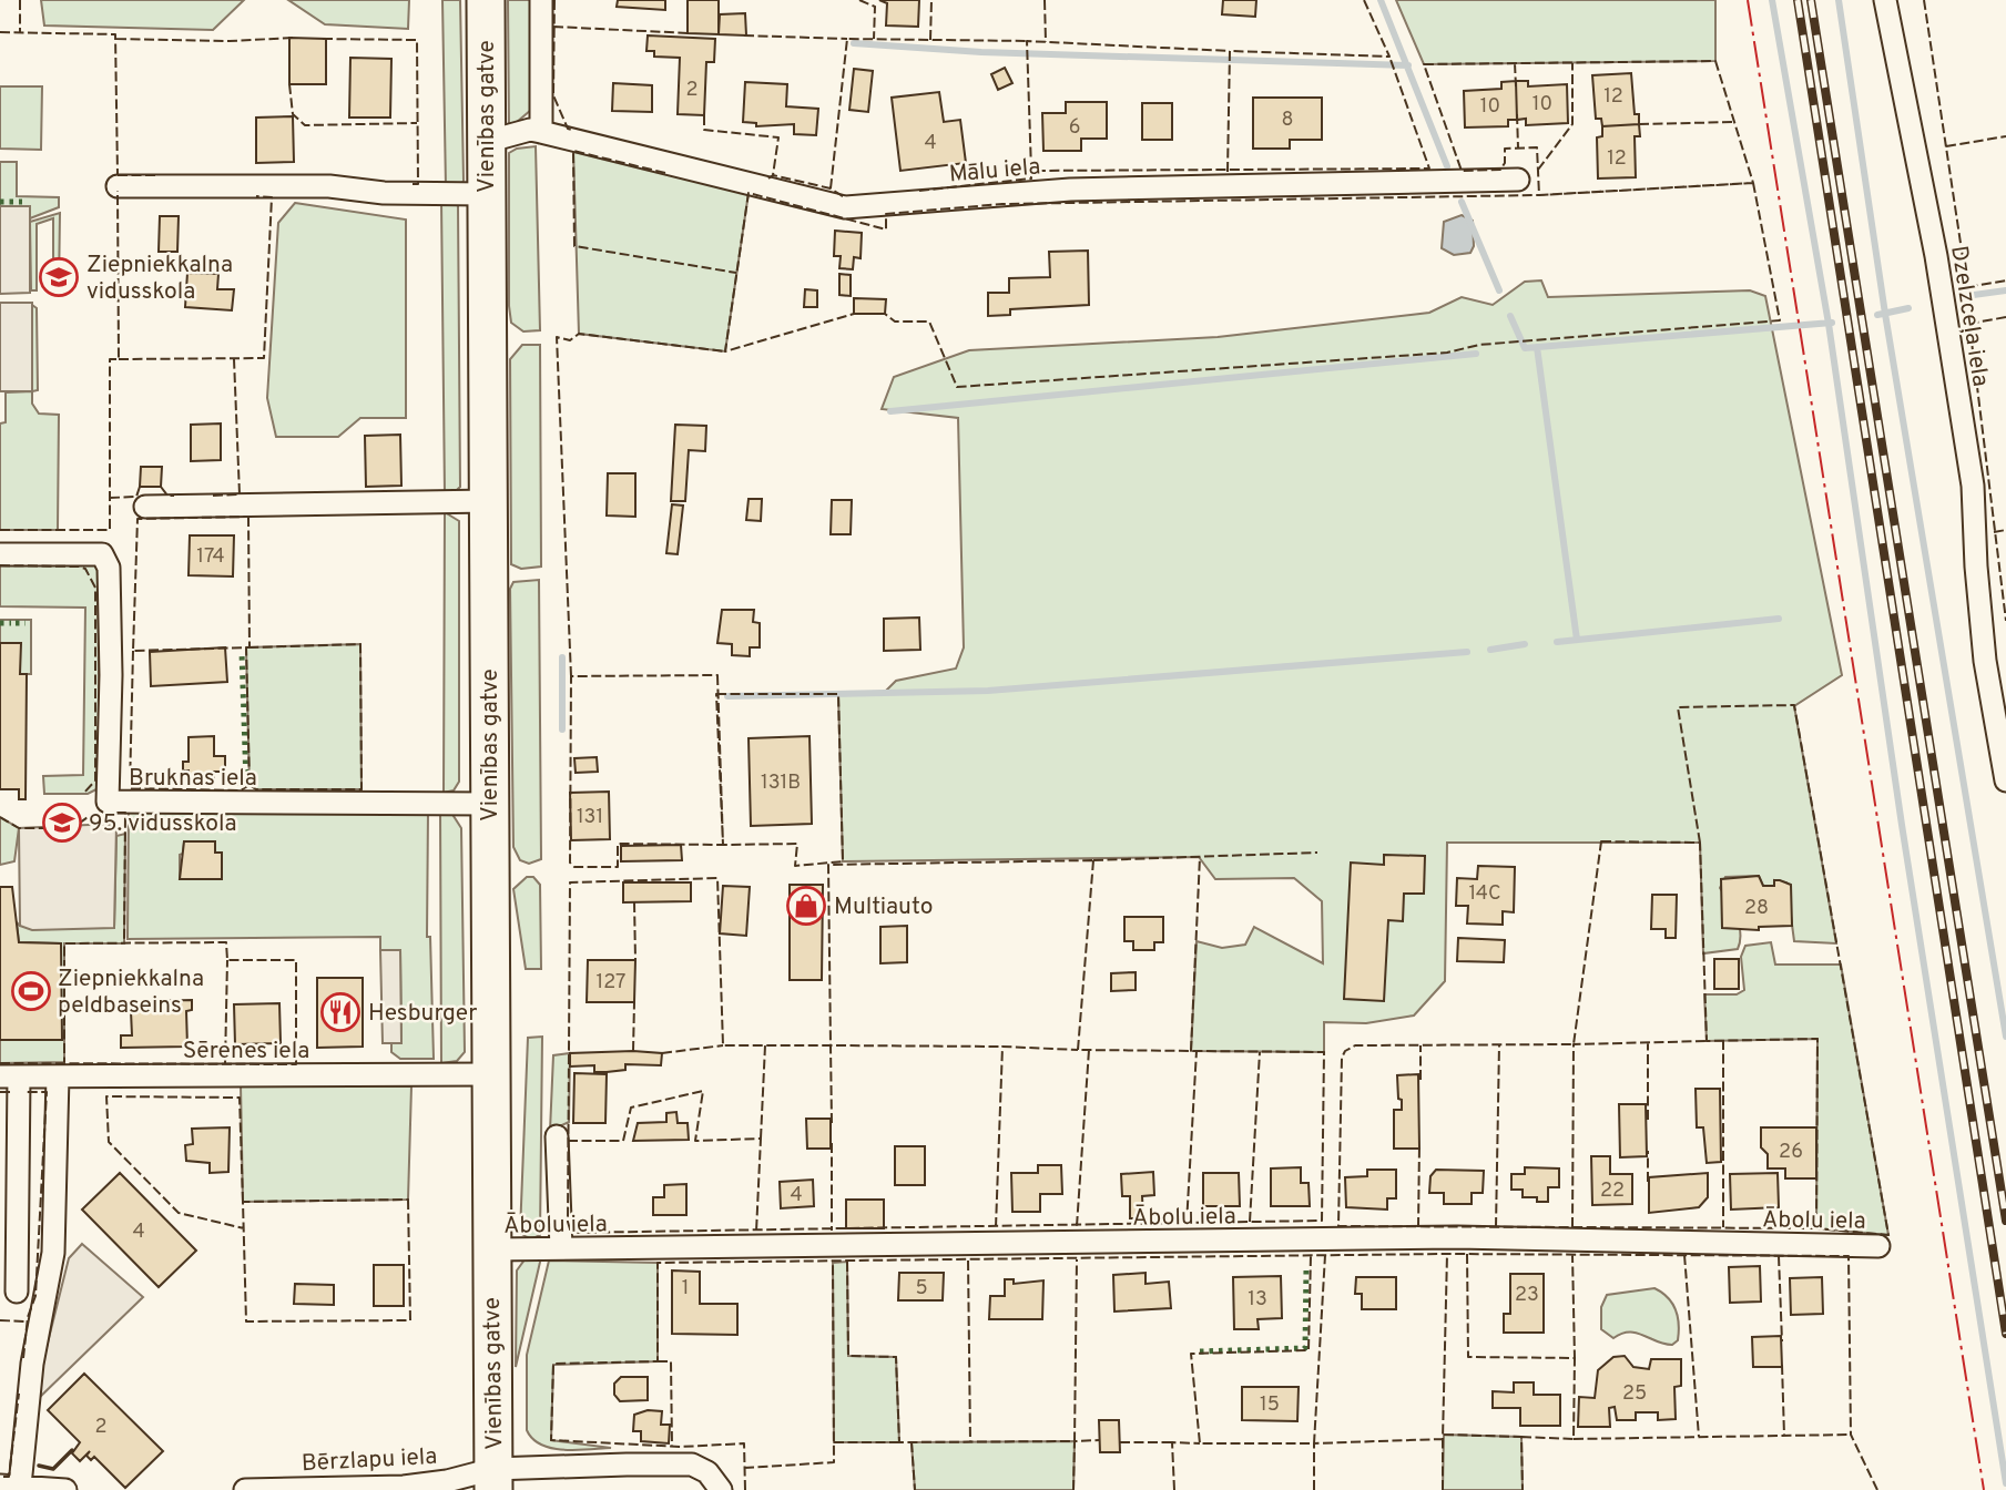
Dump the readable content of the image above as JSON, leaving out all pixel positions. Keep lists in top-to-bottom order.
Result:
{
  "streets": {
    "highway": ["Vienības gatve"],
    "street": [
      "Mālu iela",
      "Dzelzceļa iela",
      "Bruknas iela",
      "Sērenes iela",
      "Ābolu iela",
      "Bērzlapu iela"
    ]
  },
  "crossings": [
    ["Vienības gatve", "Mālu iela"],
    ["Vienības gatve", "Bruknas iela"],
    ["Vienības gatve", "Sērenes iela"],
    ["Vienības gatve", "Ābolu iela"],
    ["Vienības gatve", "Bērzlapu iela"]
  ],
  "places": {
    "school or university": ["Ziepniekkalna vidusskola", "95. vidusskola"],
    "shop": ["Multiauto"],
    "sports": ["Ziepniekkalna peldbaseins"],
    "restaurant": ["Hesburger"]
  },
  "house_numbers": [
    "2",
    "12",
    "10",
    "10",
    "8",
    "6",
    "4",
    "12",
    "174",
    "131B",
    "131",
    "14C",
    "28",
    "127",
    "26",
    "22",
    "4",
    "4",
    "1",
    "5",
    "23",
    "13",
    "25",
    "15",
    "2"
  ]
}
